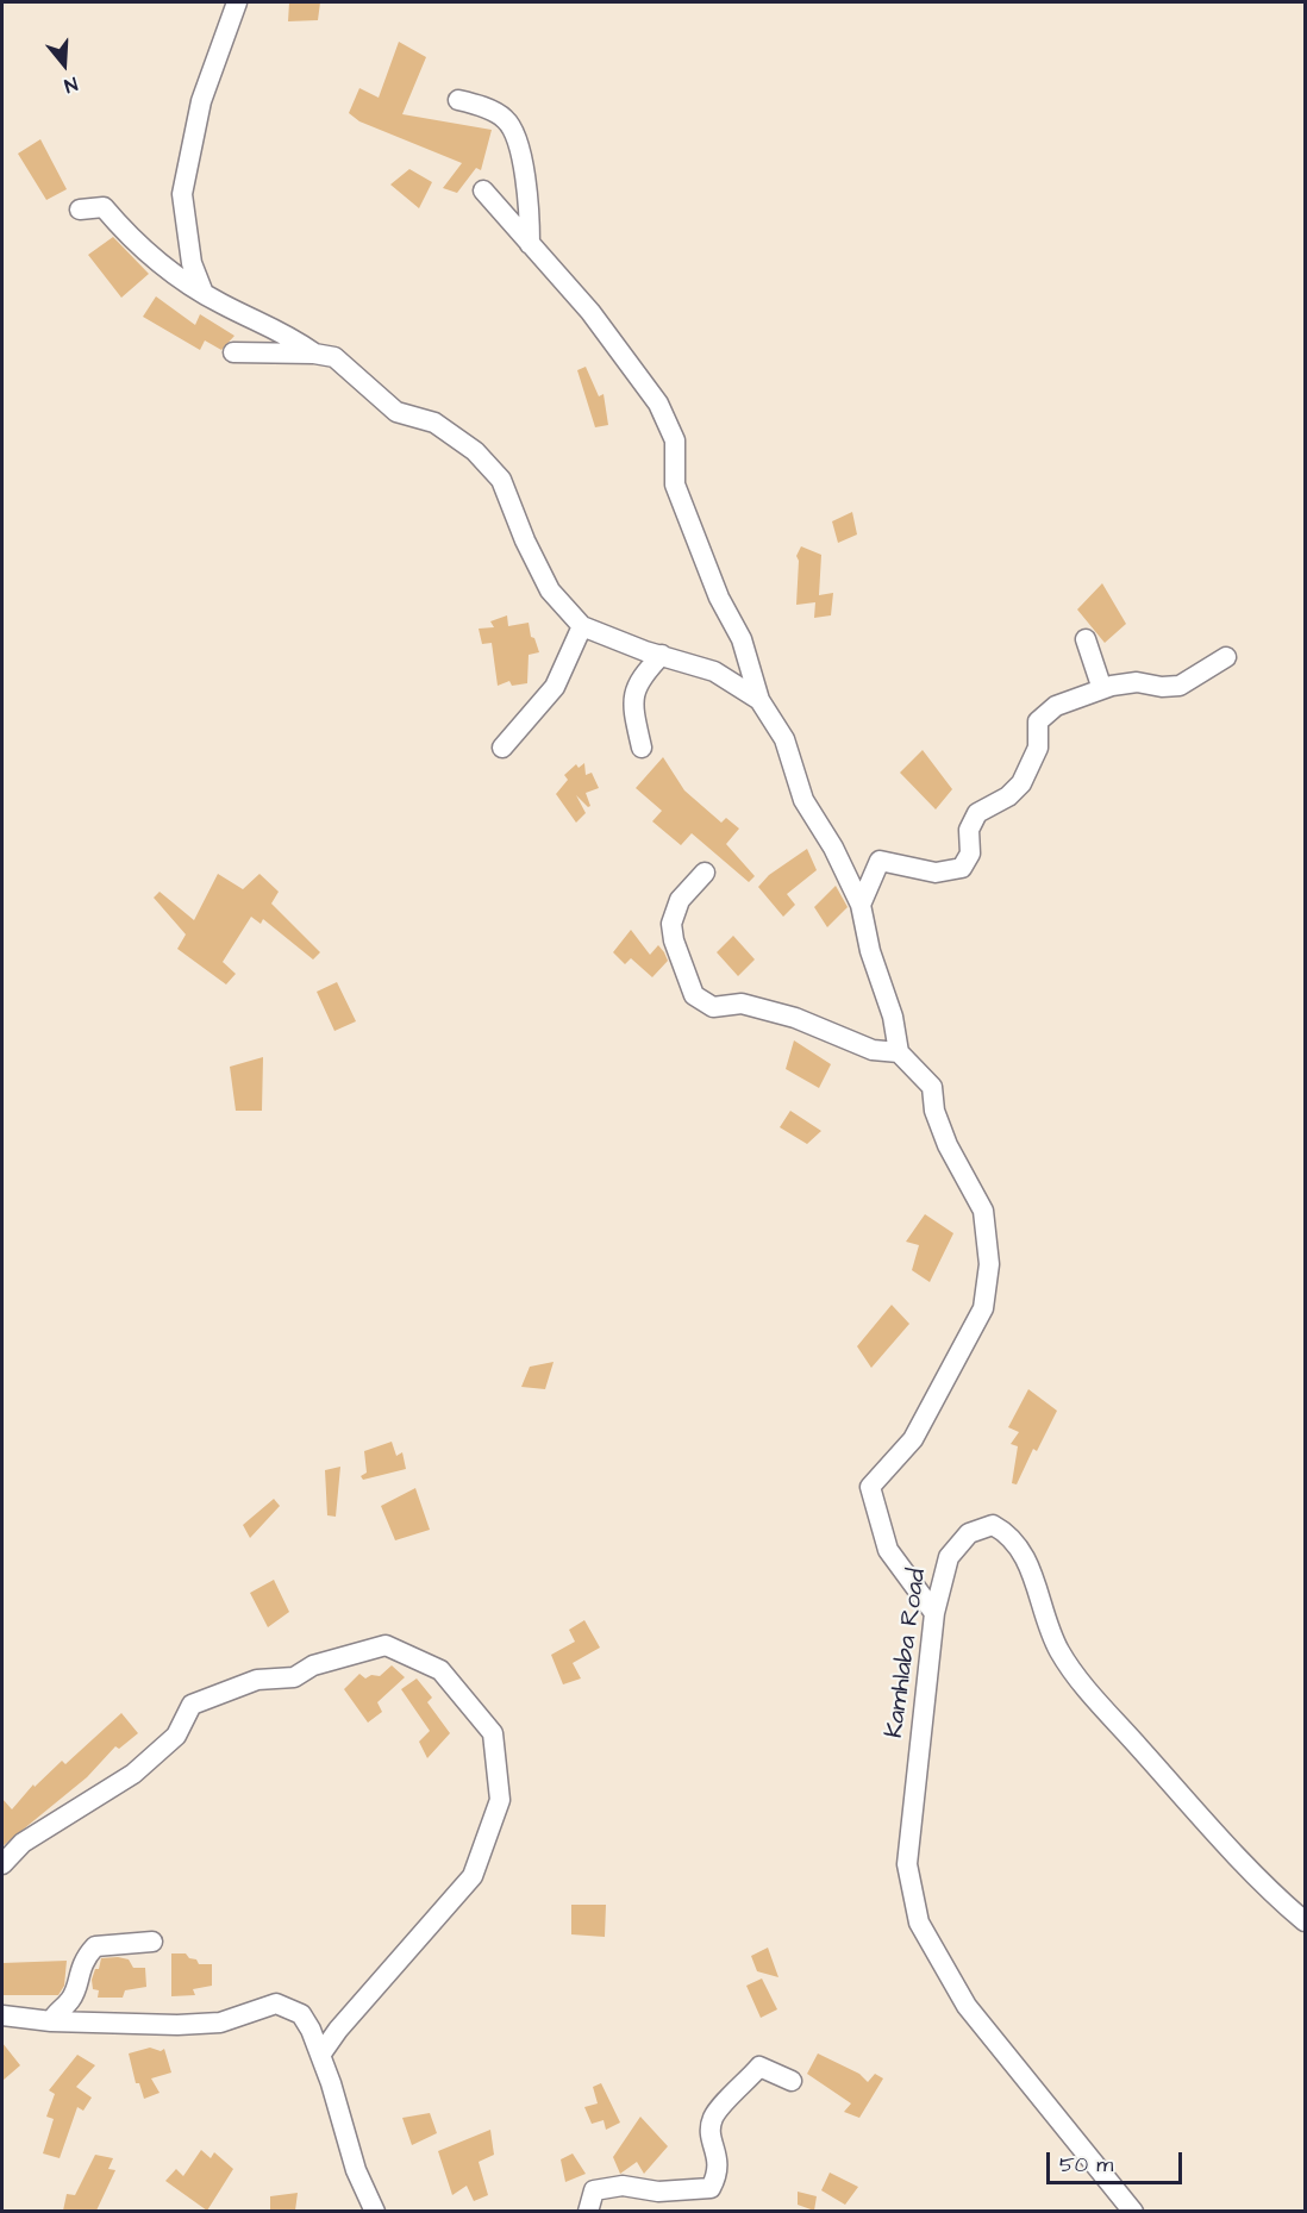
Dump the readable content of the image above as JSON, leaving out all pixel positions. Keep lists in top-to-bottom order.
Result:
{
  "streets": {
    "street": ["Kamhlaba Road"]
  },
  "scale_bar": "50 m",
  "north": "bottom"
}
